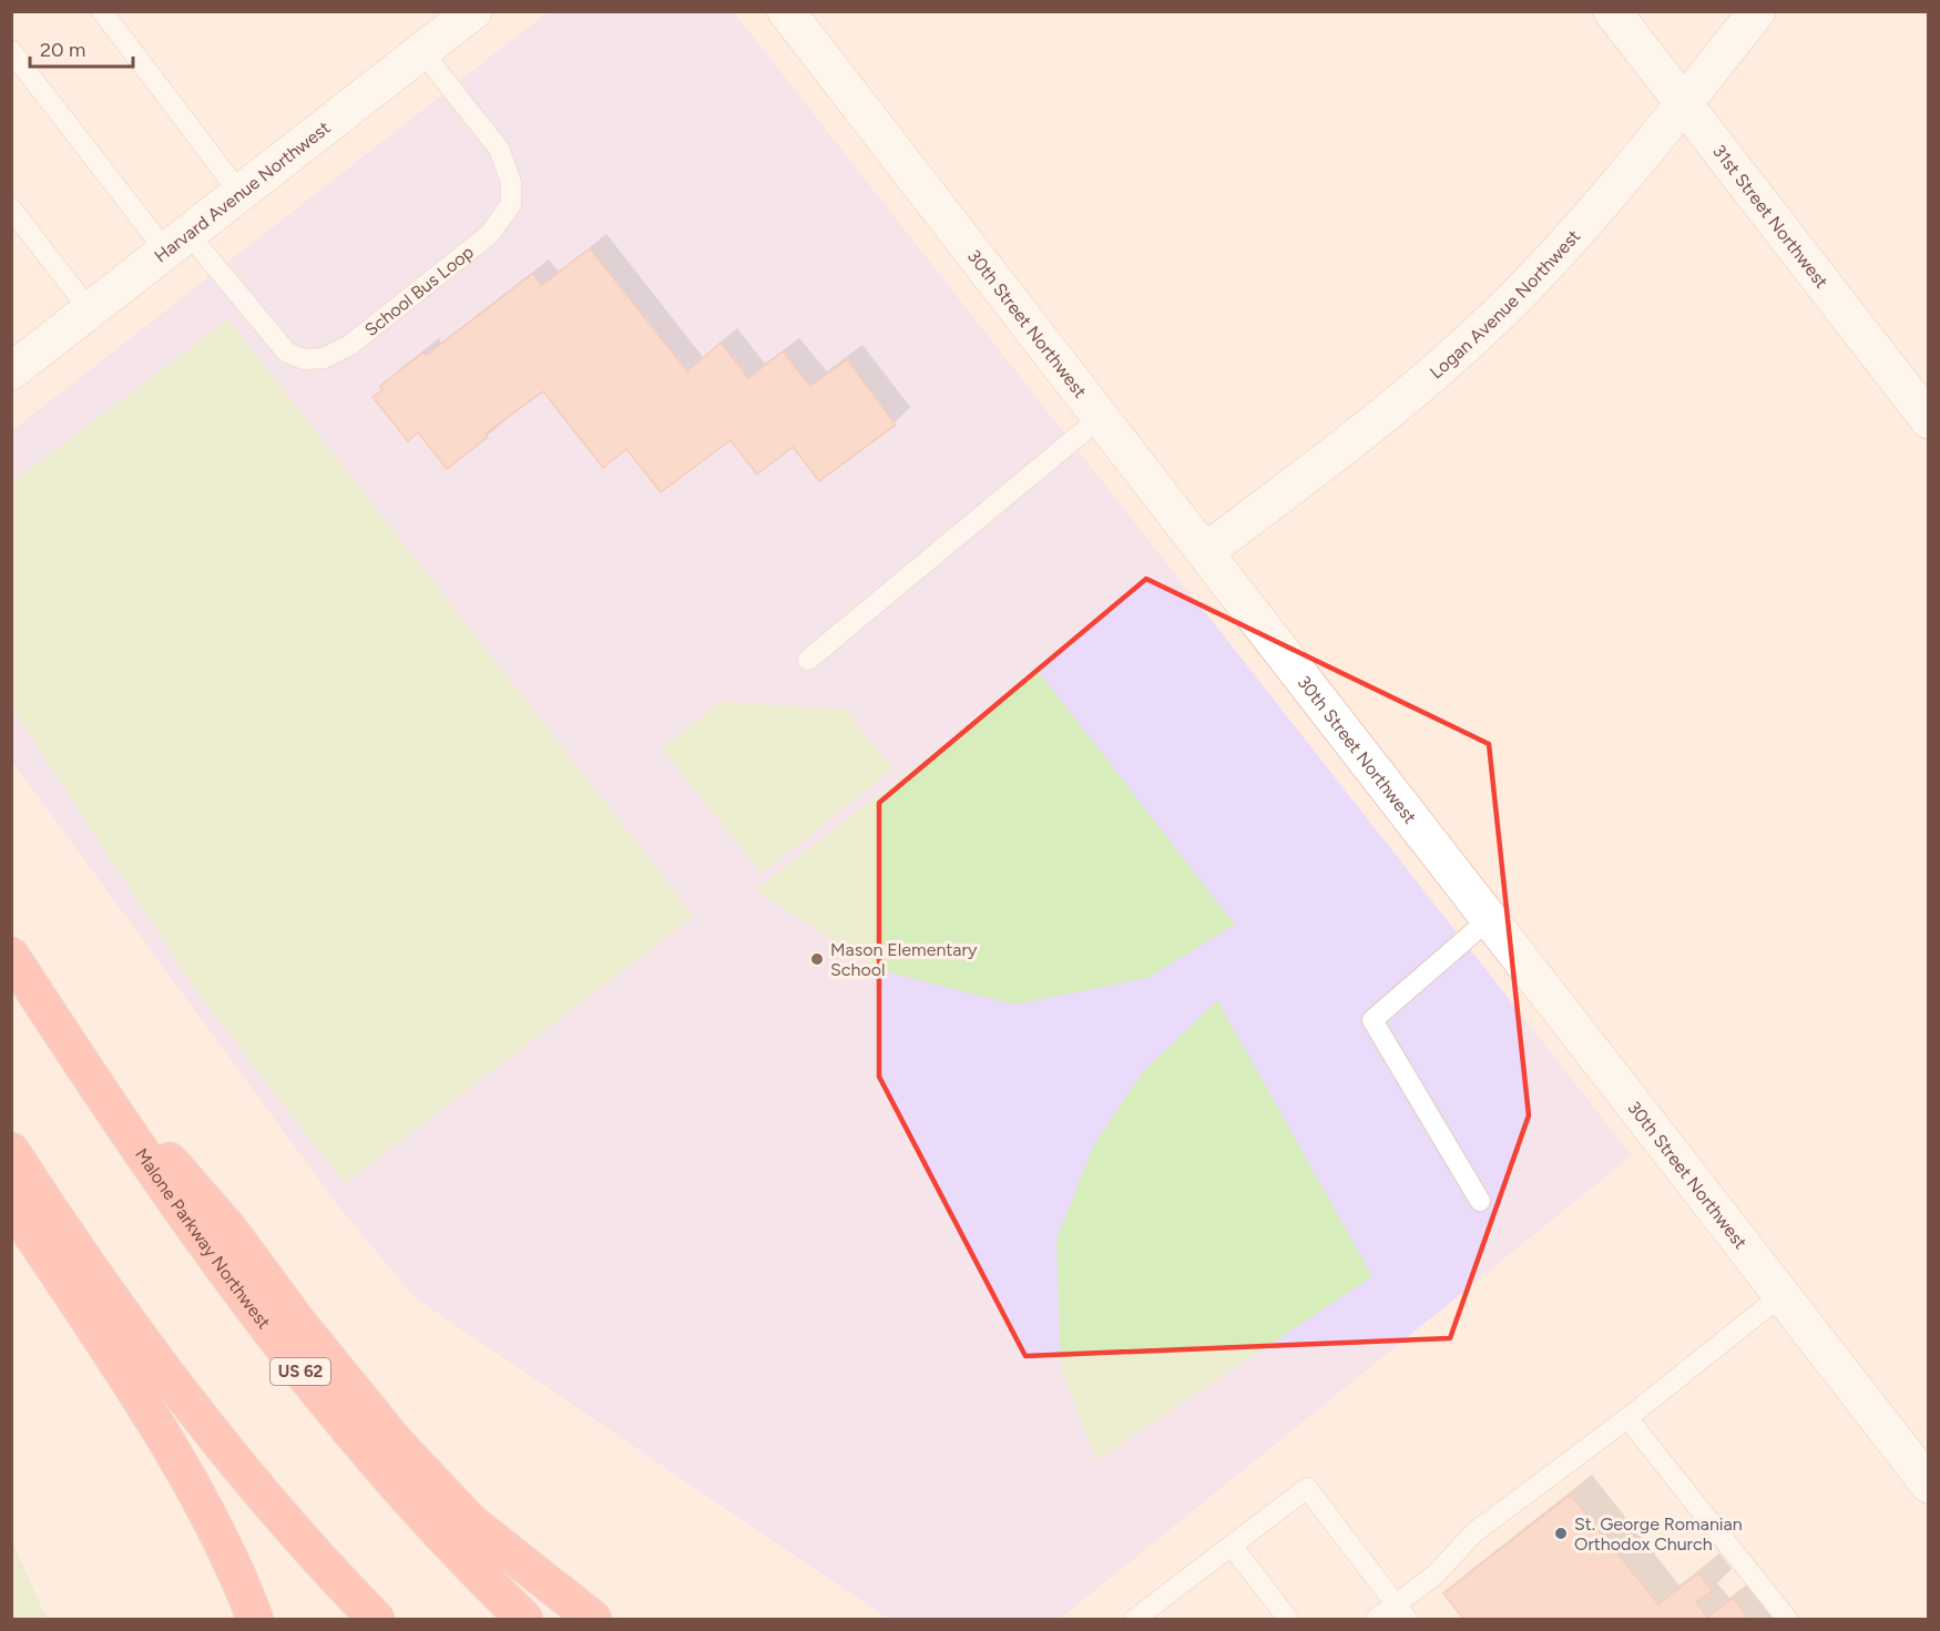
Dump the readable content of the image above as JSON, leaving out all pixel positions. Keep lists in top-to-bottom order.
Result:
{
  "streets": {
    "highway": ["Malone Parkway Northwest", "US 62"],
    "street": [
      "Harvard Avenue Northwest",
      "31st Street Northwest",
      "Logan Avenue Northwest",
      "30th Street Northwest"
    ],
    "lane": ["School Bus Loop"]
  },
  "crossings": [
    ["Harvard Avenue Northwest", "School Bus Loop"],
    ["31st Street Northwest", "Logan Avenue Northwest"],
    ["Logan Avenue Northwest", "30th Street Northwest"]
  ],
  "places": ["Mason Elementary School", "St. George Romanian Orthodox Church"],
  "scale_bar": "20 m"
}
